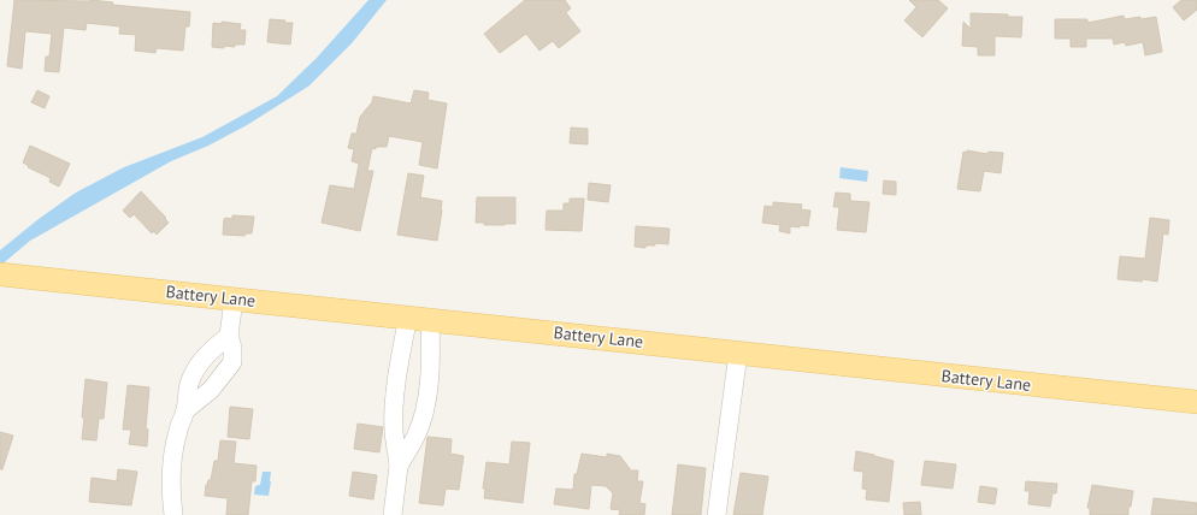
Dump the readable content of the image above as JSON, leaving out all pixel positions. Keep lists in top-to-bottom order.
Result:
{
  "streets": {
    "main road": ["Battery Lane"]
  }
}
